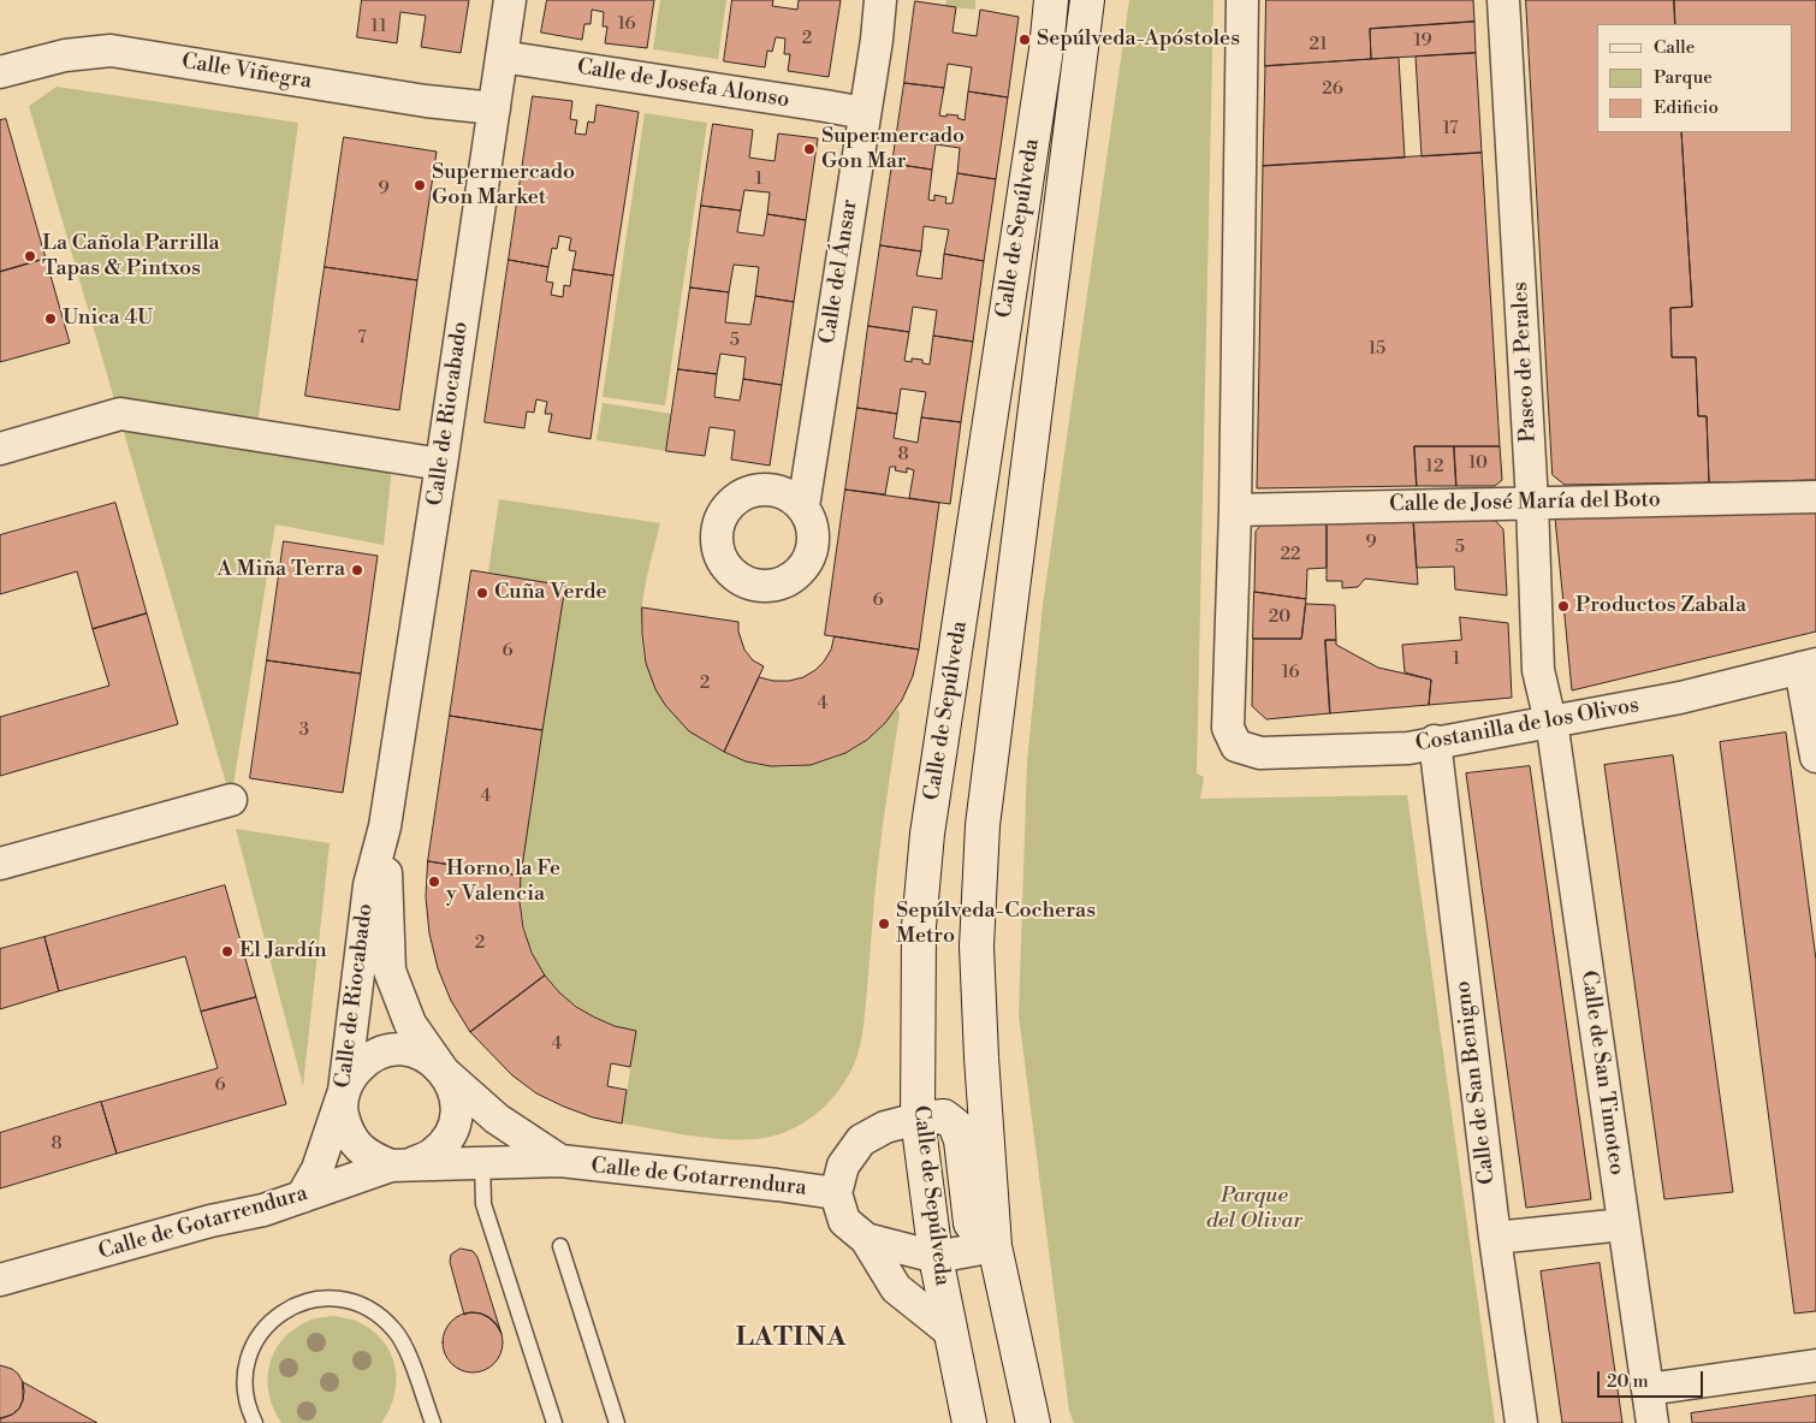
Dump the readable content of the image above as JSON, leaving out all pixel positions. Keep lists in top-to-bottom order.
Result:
{
  "streets": {
    "street": [
      "Calle Viñegra",
      "Calle de Josefa Alonso",
      "Calle de Sepúlveda",
      "Calle del Ánsar",
      "Paseo de Perales",
      "Calle de Riocabado",
      "Calle de José María del Boto",
      "Costanilla de los Olivos",
      "Calle de San Timoteo",
      "Calle de San Benigno",
      "Calle de Gotarrendura"
    ]
  },
  "crossings": [
    ["Calle Viñegra", "Calle de Riocabado"],
    ["Calle de Josefa Alonso", "Calle del Ánsar"],
    ["Calle de Josefa Alonso", "Calle de Riocabado"],
    ["Calle de Sepúlveda", "Calle de Gotarrendura"],
    ["Paseo de Perales", "Calle de José María del Boto"],
    ["Paseo de Perales", "Costanilla de los Olivos"],
    ["Paseo de Perales", "Calle de San Timoteo"],
    ["Calle de Riocabado", "Calle de Gotarrendura"],
    ["Calle de José María del Boto", "Costanilla de los Olivos"],
    ["Costanilla de los Olivos", "Calle de San Timoteo"],
    ["Costanilla de los Olivos", "Calle de San Benigno"]
  ],
  "districts": ["LATINA"],
  "parks": ["Parque del Olivar"],
  "places": [
    "Sepúlveda-Apóstoles",
    "Supermercado Gon Mar",
    "Supermercado Gon Market",
    "La Cañola Parrilla Tapas & Pintxos",
    "Unica 4U",
    "A Miña Terra",
    "Cuña Verde",
    "Productos Zabala",
    "Horno la Fe y Valencia",
    "Sepúlveda-Cocheras Metro",
    "El Jardín"
  ],
  "house_numbers": [
    "16",
    "11",
    "2",
    "19",
    "21",
    "26",
    "17",
    "1",
    "9",
    "7",
    "5",
    "15",
    "8",
    "10",
    "12",
    "9",
    "5",
    "22",
    "6",
    "20",
    "6",
    "1",
    "16",
    "2",
    "4",
    "3",
    "4",
    "2",
    "4",
    "6",
    "8"
  ],
  "legend": ["Calle", "Parque", "Edificio"],
  "scale_bar": "20 m"
}
